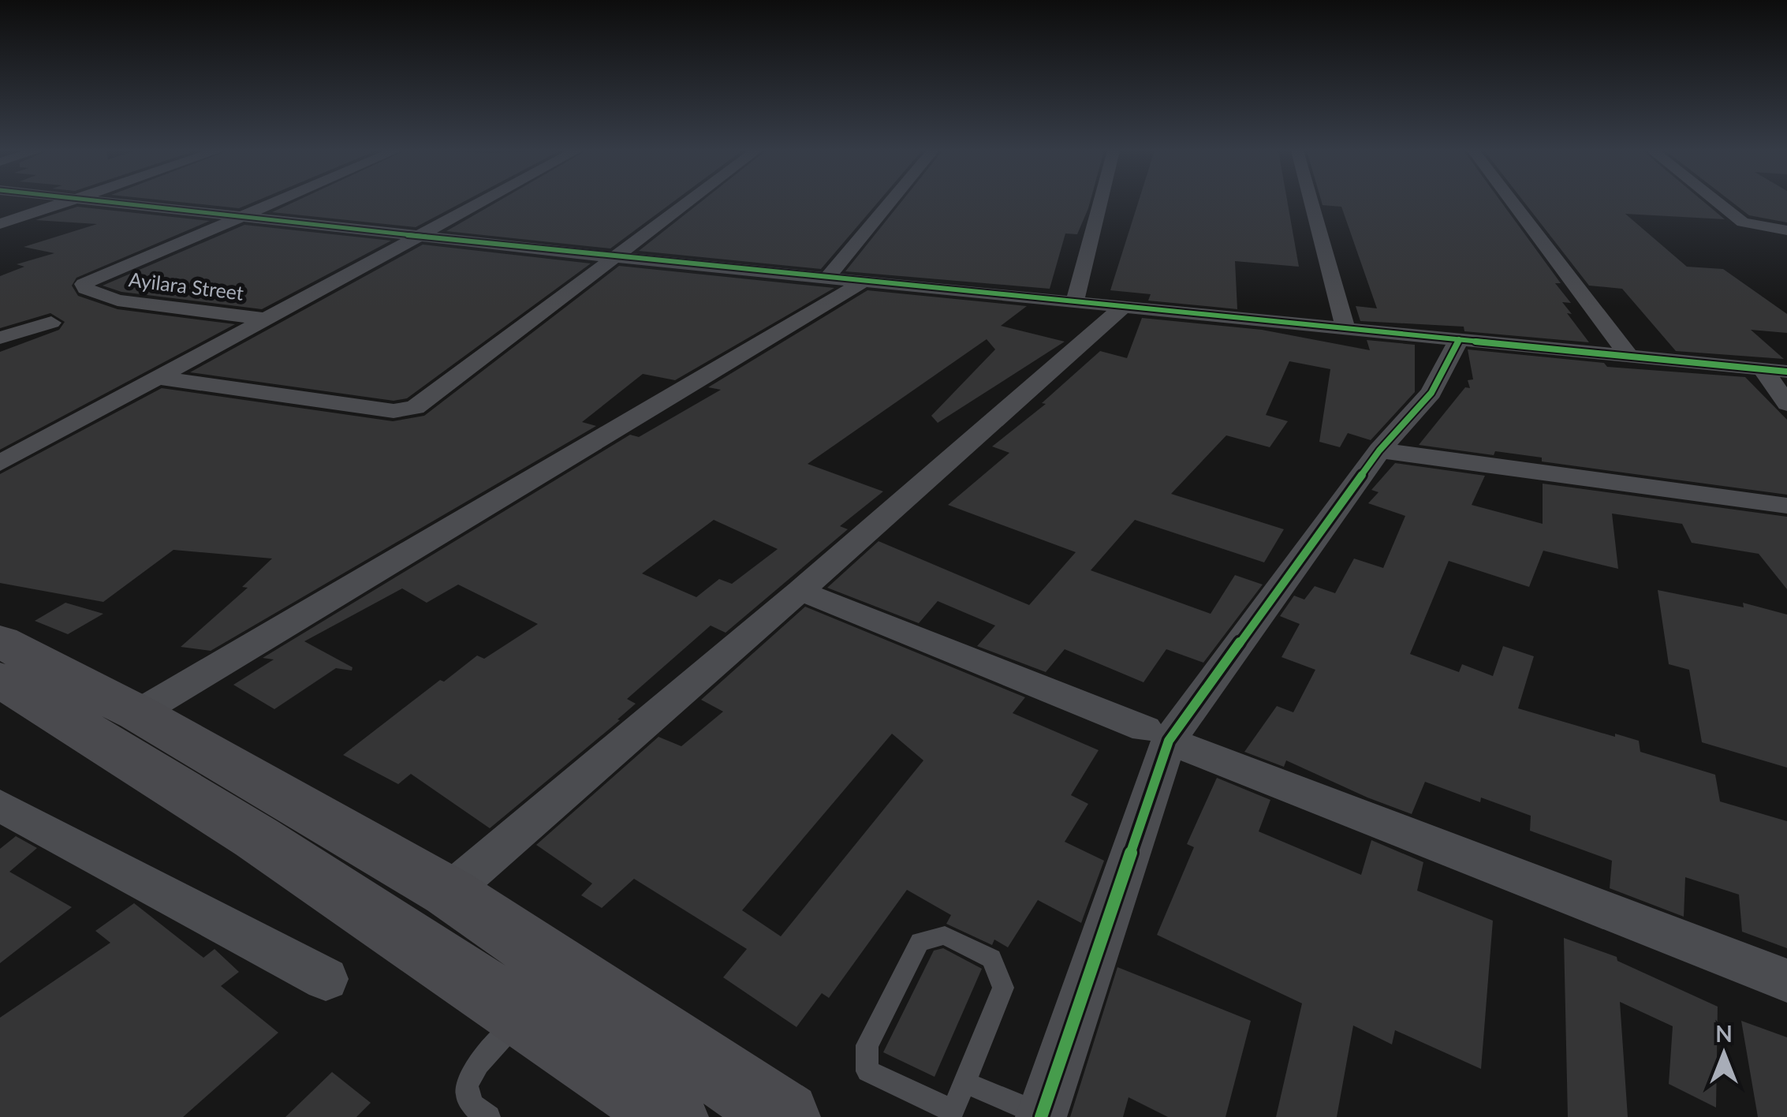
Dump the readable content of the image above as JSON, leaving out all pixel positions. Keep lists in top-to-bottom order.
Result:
{
  "streets": {
    "street": ["Ayilara Street"]
  },
  "north": "top"
}
